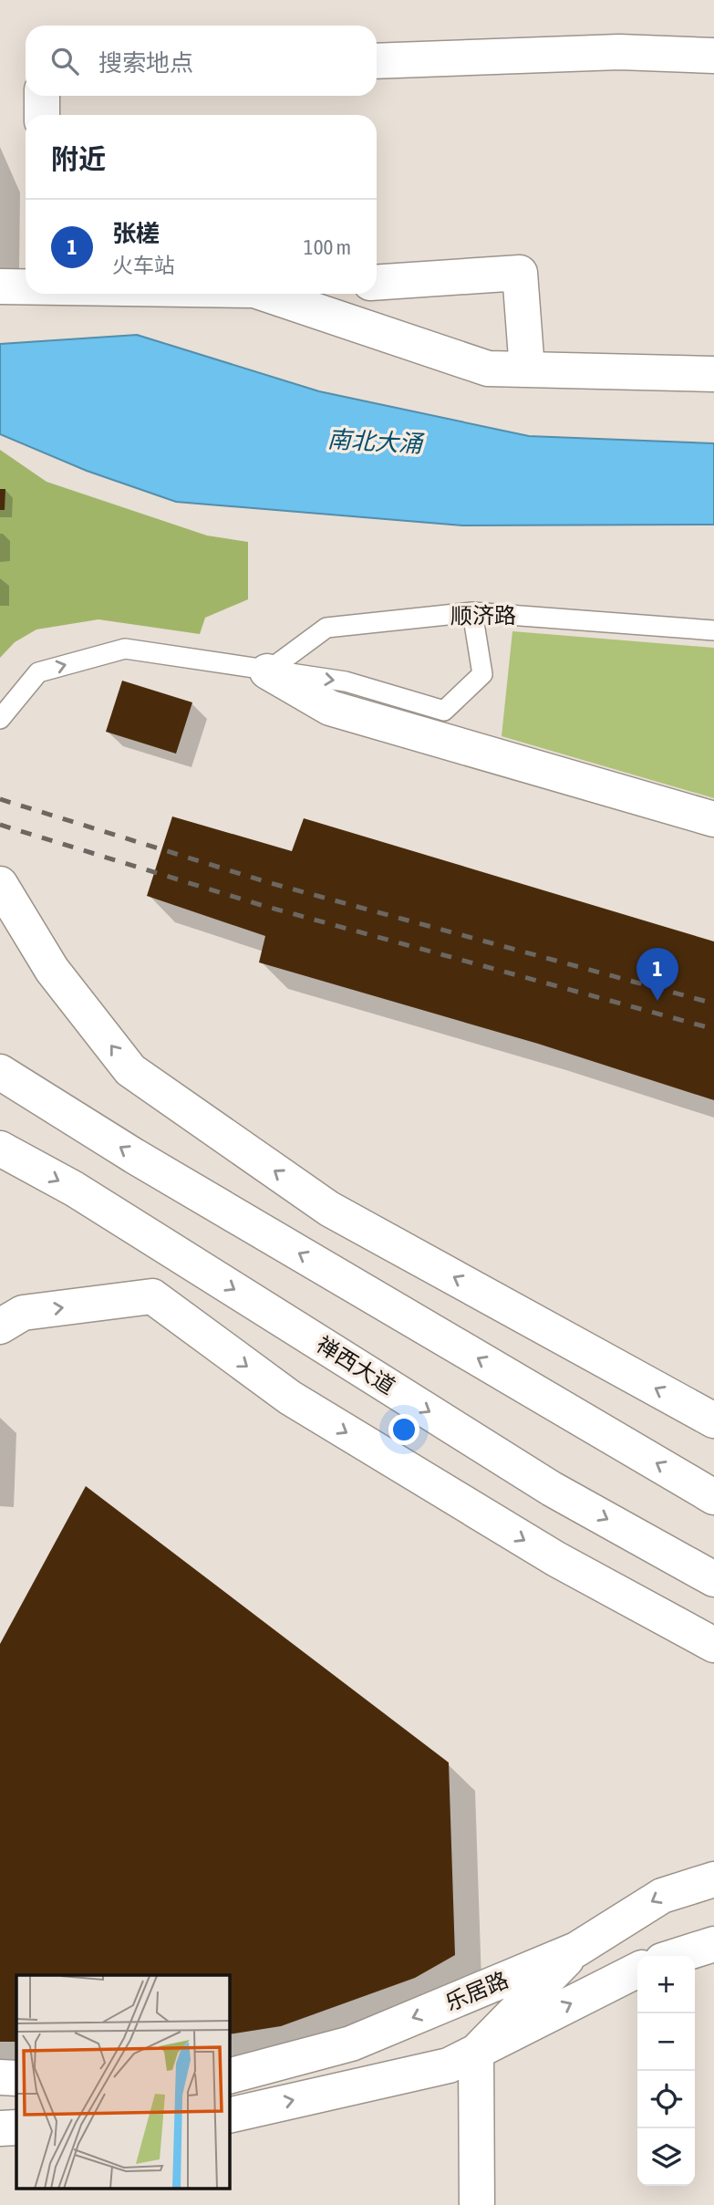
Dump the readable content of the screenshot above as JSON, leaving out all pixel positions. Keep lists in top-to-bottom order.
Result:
{
  "streets": {
    "main road": ["禅西大道", "乐居路"],
    "lane": ["顺济路"]
  },
  "water": ["南北大涌"],
  "page": {
    "search": "搜索地点",
    "heading": "附近",
    "list": [
      {
        "mark": "1",
        "name": "张槎",
        "note": "火车站",
        "value": "100 m"
      }
    ],
    "pins": "1",
    "map_buttons": ["+", "−"]
  }
}
